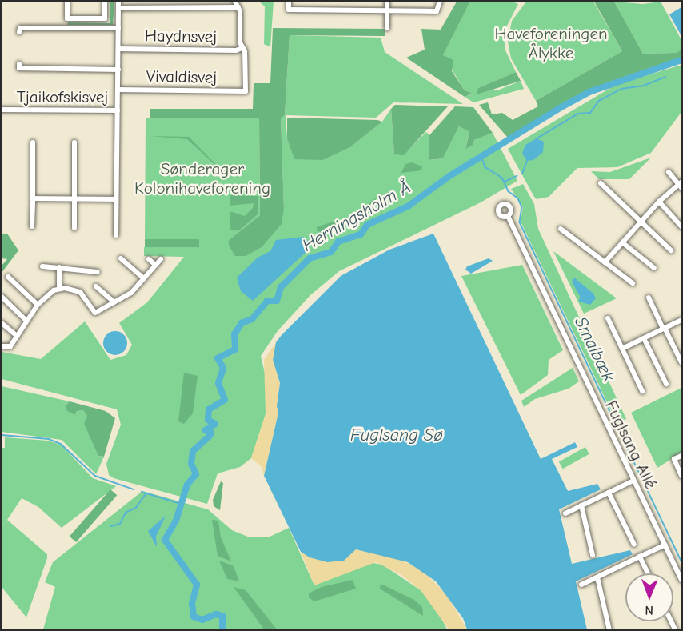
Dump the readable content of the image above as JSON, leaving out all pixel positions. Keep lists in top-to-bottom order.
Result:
{
  "streets": {
    "street": [
      "Haydnsvej",
      "Vivaldisvej",
      "Tjaikofskisvej",
      "Fuglsang Allé"
    ]
  },
  "crossings": [
    ["Haydnsvej", "Vivaldisvej"]
  ],
  "water": ["Herningsholm Å", "Smalbæk", "Fuglsang Sø"],
  "parks": ["Haveforeningen Ålykke", "Sønderager Kolonihaveforening"],
  "north": "bottom"
}
